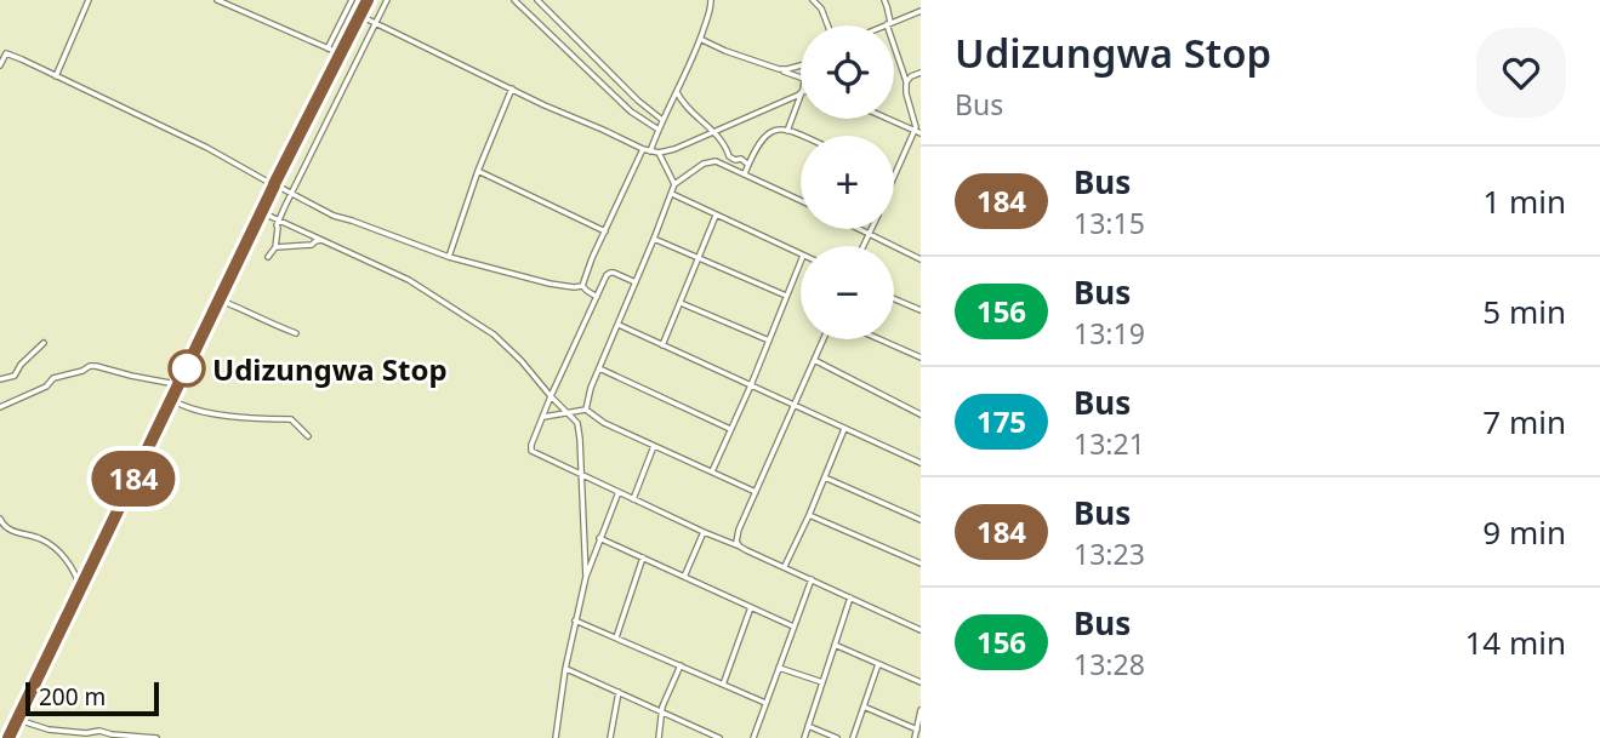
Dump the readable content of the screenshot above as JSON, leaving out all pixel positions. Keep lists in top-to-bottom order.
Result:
{
  "places": ["Udizungwa Stop"],
  "lines": ["bus line 184"],
  "scale_bar": "200 m",
  "page": {
    "on_map": "184",
    "heading": ["Udizungwa Stop", "Bus"],
    "map_buttons": ["+", "−"],
    "list": [
      {
        "mark": "184",
        "name": "Bus",
        "note": "13:15",
        "value": "1 min"
      },
      {
        "mark": "156",
        "name": "Bus",
        "note": "13:19",
        "value": "5 min"
      },
      {
        "mark": "175",
        "name": "Bus",
        "note": "13:21",
        "value": "7 min"
      },
      {
        "mark": "184",
        "name": "Bus",
        "note": "13:23",
        "value": "9 min"
      },
      {
        "mark": "156",
        "name": "Bus",
        "note": "13:28",
        "value": "14 min"
      }
    ],
    "scale": "200 m"
  }
}
